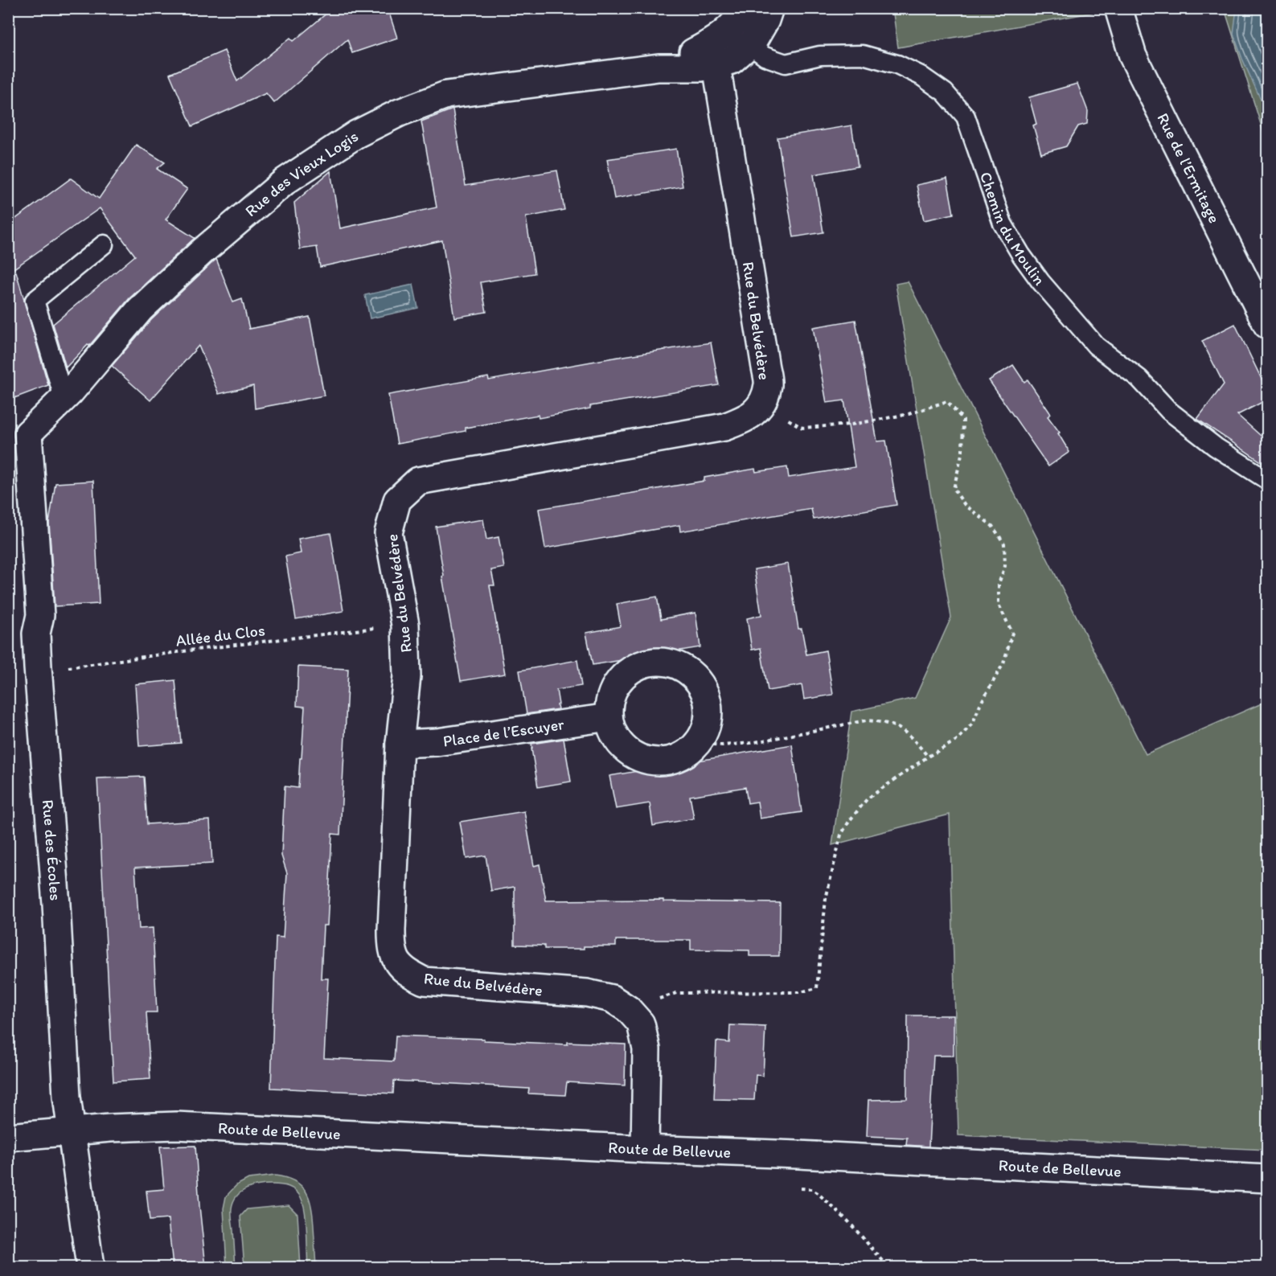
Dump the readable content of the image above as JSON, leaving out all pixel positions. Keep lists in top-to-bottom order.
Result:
{
  "streets": {
    "street": [
      "Rue de l’Ermitage",
      "Rue des Vieux Logis",
      "Rue du Belvédère",
      "Place de l’Escuyer",
      "Rue des Écoles",
      "Route de Bellevue"
    ],
    "lane": ["Chemin du Moulin"],
    "path": ["Allée du Clos"]
  },
  "crossings": [
    ["Rue des Vieux Logis", "Chemin du Moulin"],
    ["Rue des Vieux Logis", "Rue du Belvédère"],
    ["Rue des Vieux Logis", "Rue des Écoles"],
    ["Rue du Belvédère", "Allée du Clos"],
    ["Rue du Belvédère", "Place de l’Escuyer"],
    ["Rue du Belvédère", "Route de Bellevue"],
    ["Allée du Clos", "Rue des Écoles"],
    ["Rue des Écoles", "Route de Bellevue"]
  ]
}
